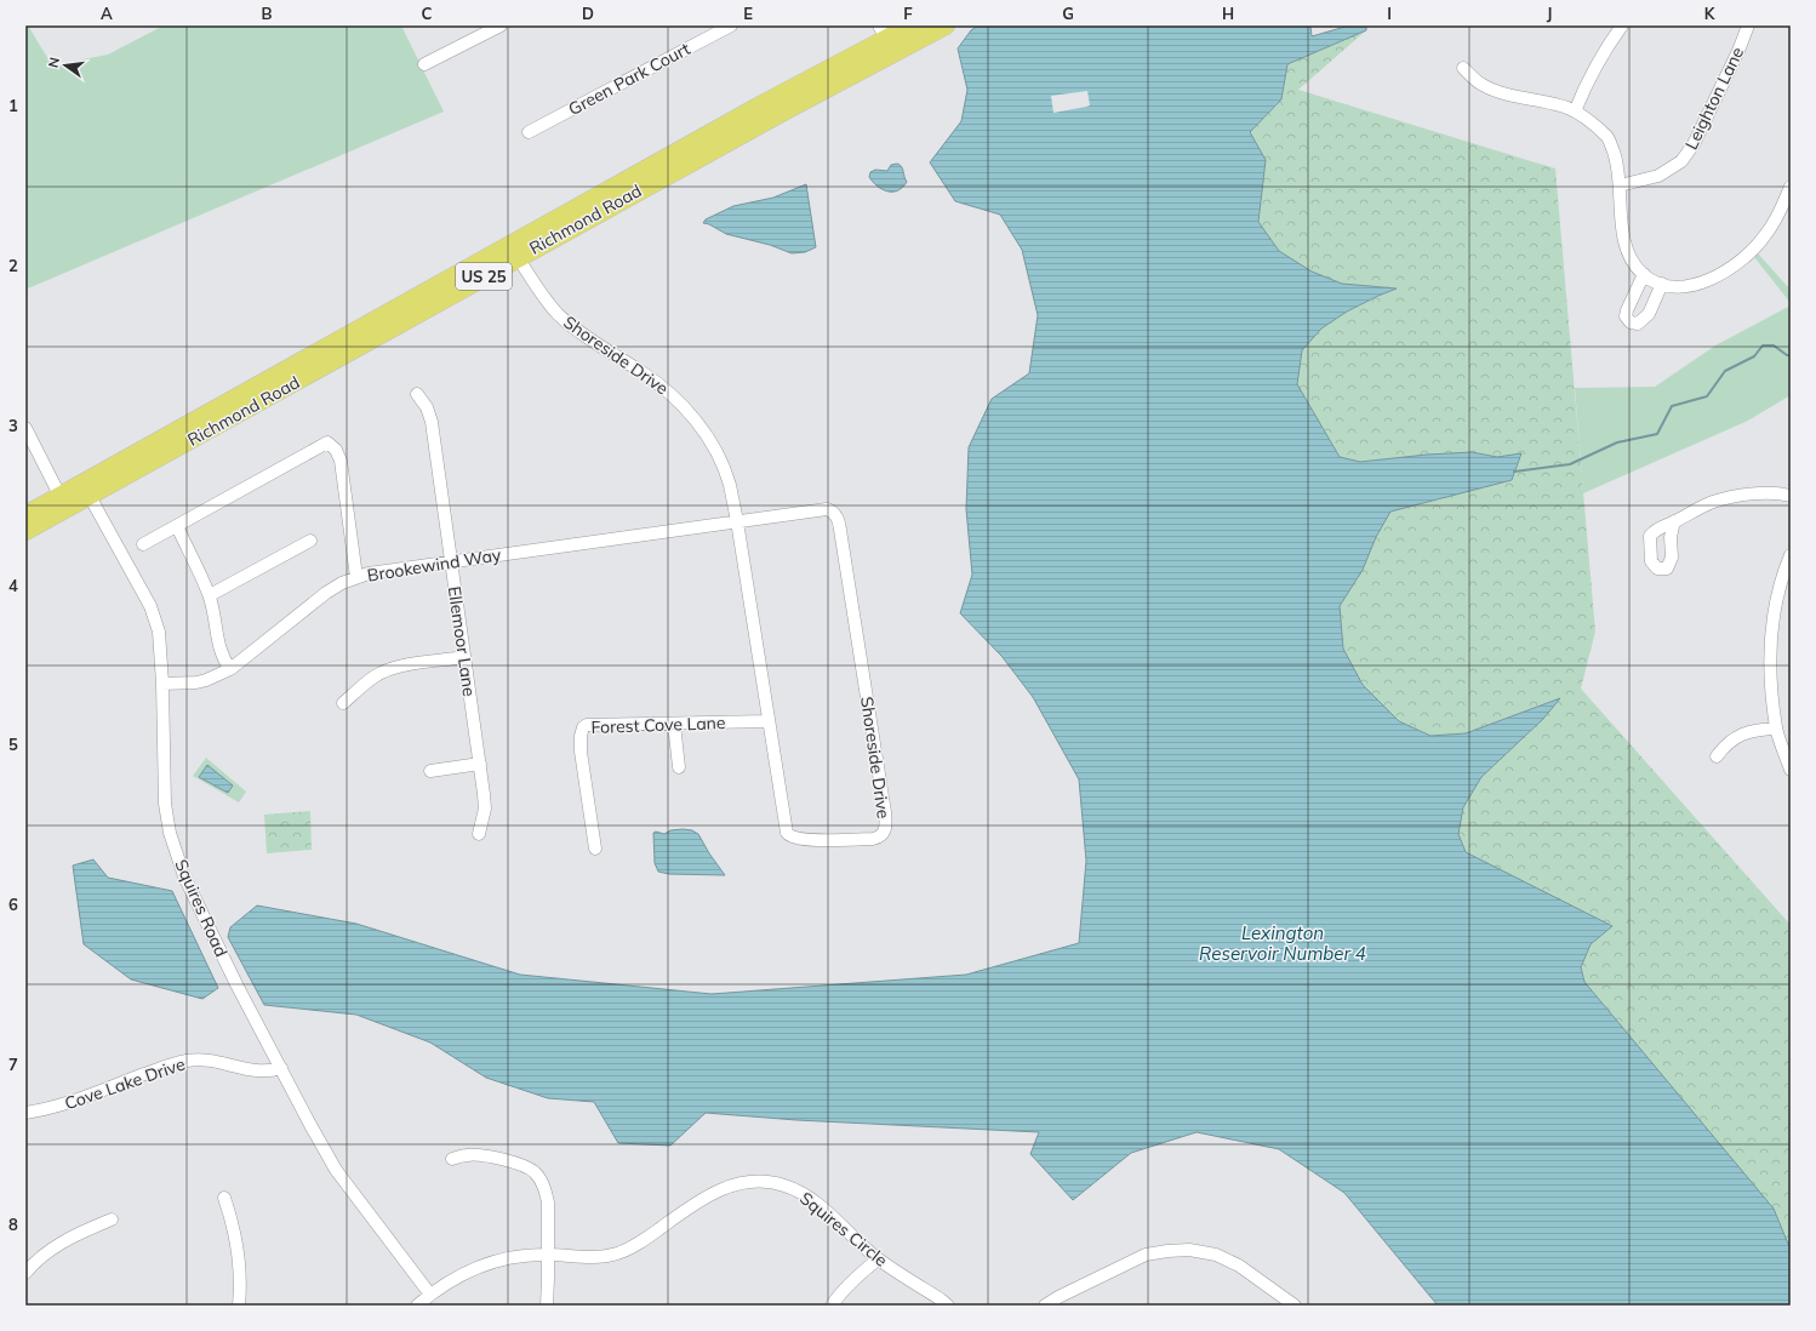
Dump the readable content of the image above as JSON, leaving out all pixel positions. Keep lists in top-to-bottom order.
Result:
{
  "streets": {
    "highway": ["Richmond Road", "US 25"],
    "street": [
      "Green Park Court",
      "Leighton Lane",
      "Shoreside Drive",
      "Brookewind Way",
      "Ellemoor Lane",
      "Forest Cove Lane",
      "Squires Road",
      "Cove Lake Drive",
      "Squires Circle"
    ]
  },
  "crossings": [
    ["Richmond Road", "Shoreside Drive"],
    ["Richmond Road", "Squires Road"],
    ["Shoreside Drive", "Brookewind Way"],
    ["Shoreside Drive", "Forest Cove Lane"],
    ["Brookewind Way", "Ellemoor Lane"],
    ["Brookewind Way", "Squires Road"],
    ["Squires Road", "Cove Lake Drive"]
  ],
  "water": ["Lexington Reservoir Number 4"],
  "north": "left",
  "grid": {
    "columns": [
      "A",
      "B",
      "C",
      "D",
      "E",
      "F",
      "G",
      "H",
      "I",
      "J",
      "K"
    ],
    "rows": [
      "1",
      "2",
      "3",
      "4",
      "5",
      "6",
      "7",
      "8"
    ]
  }
}
